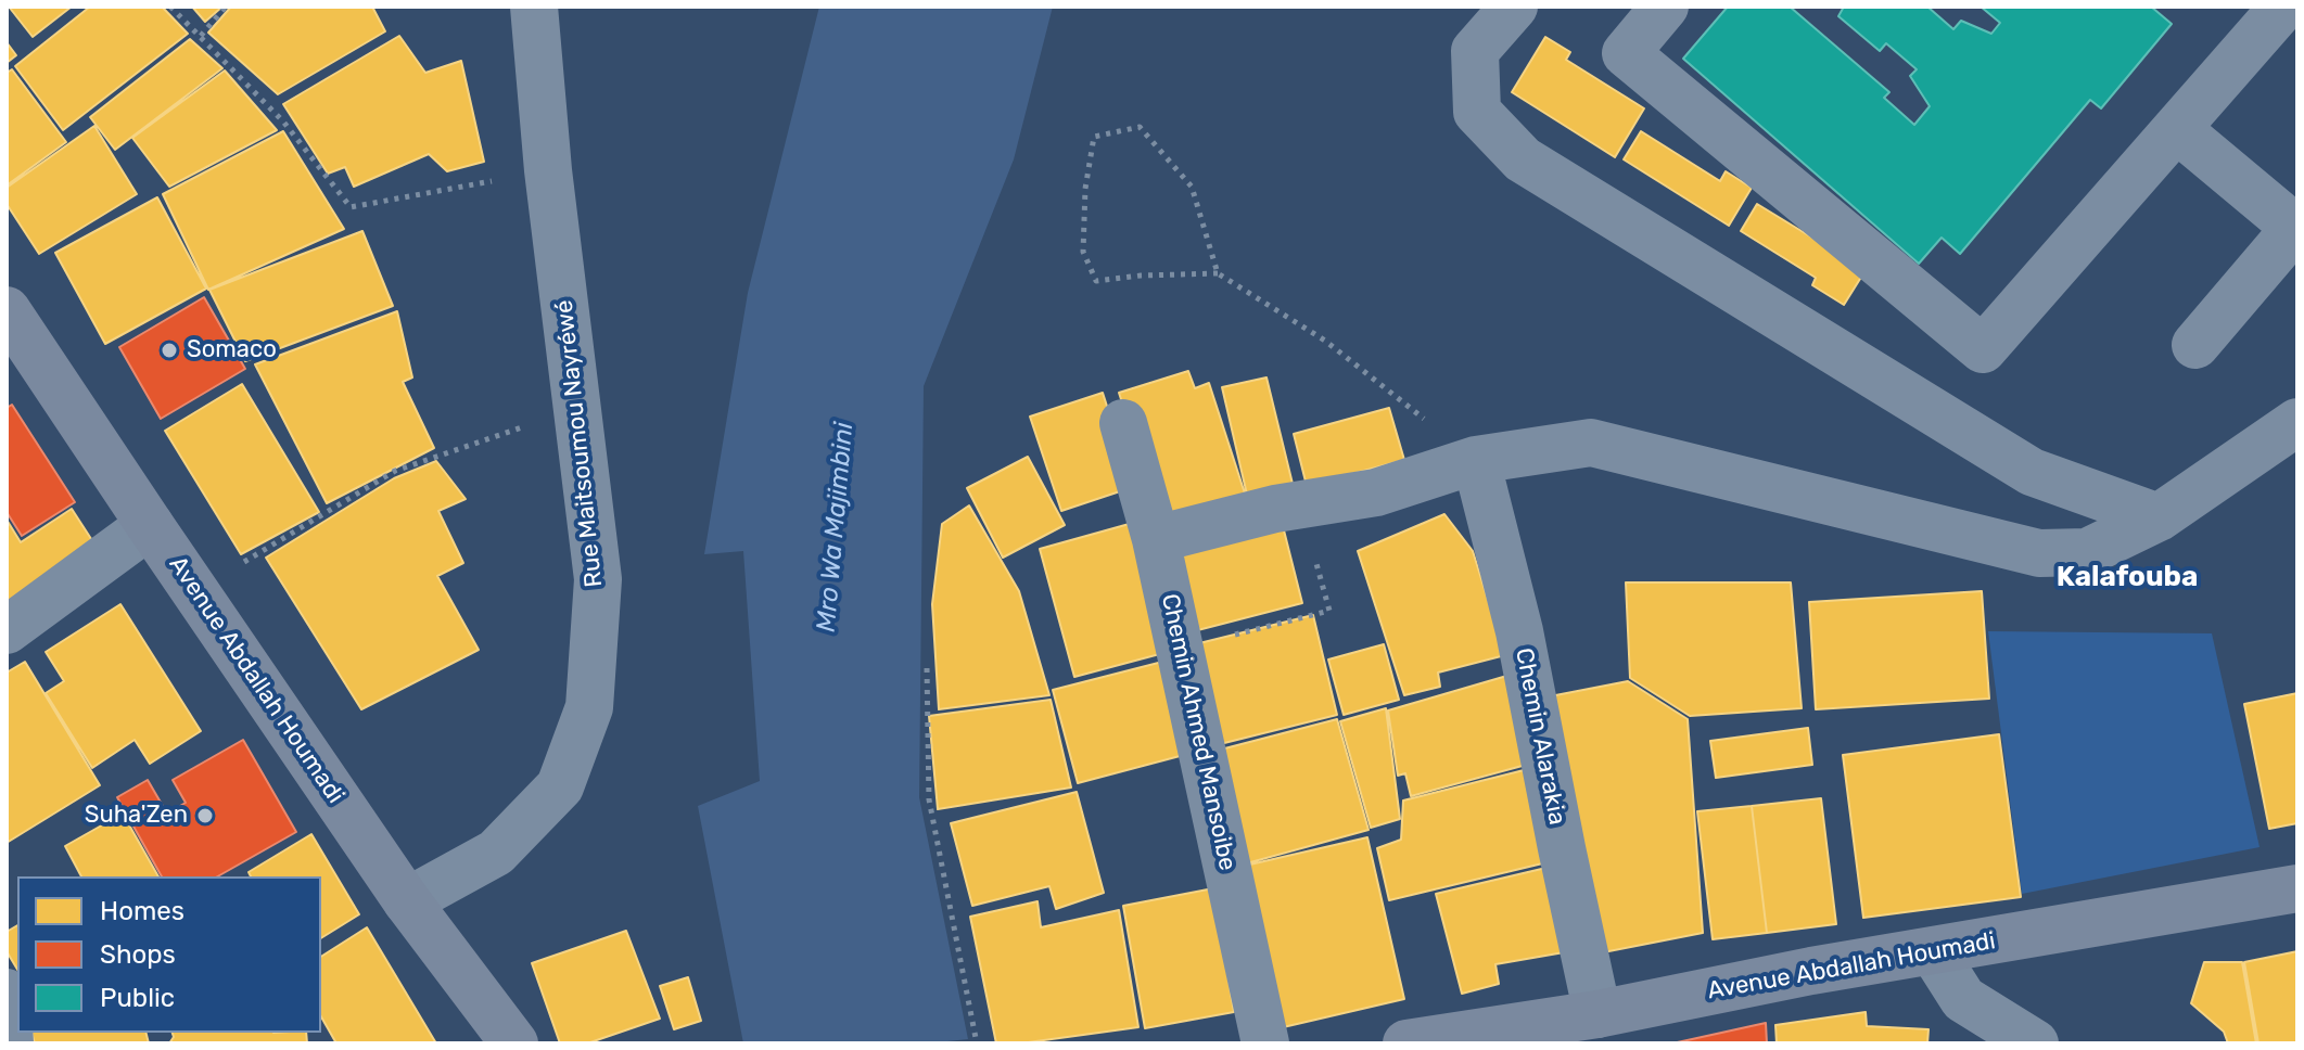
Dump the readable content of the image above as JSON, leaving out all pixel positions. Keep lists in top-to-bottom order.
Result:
{
  "streets": {
    "main road": ["Avenue Abdallah Houmadi"],
    "street": ["Rue Maitsoumou Nayréwé", "Chemin Ahmed Mansoibe", "Chemin Alarakia"]
  },
  "crossings": [
    ["Rue Maitsoumou Nayréwé", "Avenue Abdallah Houmadi"],
    ["Avenue Abdallah Houmadi", "Chemin Alarakia"]
  ],
  "districts": ["Kalafouba"],
  "water": ["Mro Wa Majimbini"],
  "places": ["Somaco", "Suha'Zen"],
  "legend": ["Homes", "Shops", "Public"]
}
